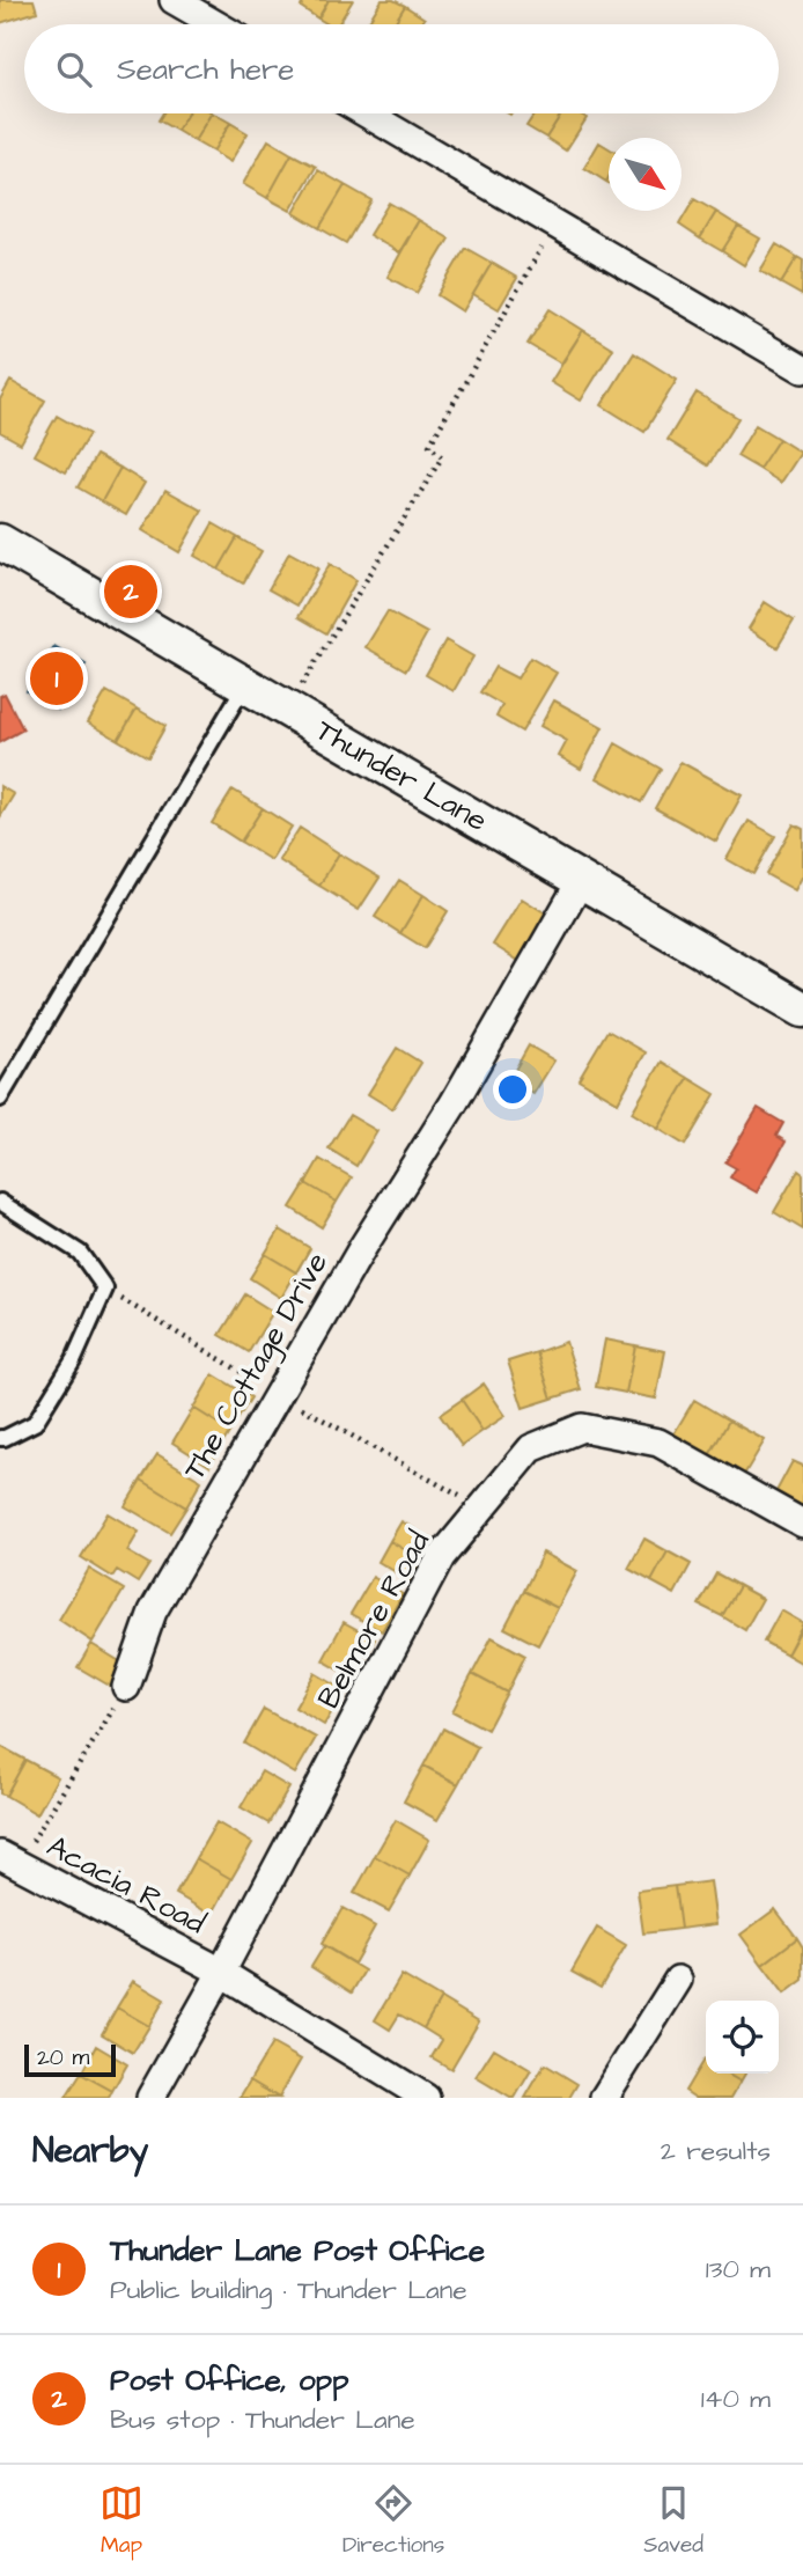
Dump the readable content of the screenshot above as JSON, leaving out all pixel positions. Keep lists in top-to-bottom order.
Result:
{
  "streets": {
    "street": [
      "Thunder Lane",
      "The Cottage Drive",
      "Belmore Road",
      "Acacia Road"
    ]
  },
  "crossings": [
    ["Thunder Lane", "The Cottage Drive"],
    ["Belmore Road", "Acacia Road"]
  ],
  "scale_bar": "20 m",
  "north": "bottom right",
  "page": {
    "search": "Search here",
    "pins": ["2", "1"],
    "scale": "20 m",
    "heading": ["Nearby", "2 results"],
    "list": [
      {
        "mark": "1",
        "name": "Thunder Lane Post Office",
        "note": "Public building · Thunder Lane",
        "value": "130 m"
      },
      {
        "mark": "2",
        "name": "Post Office, opp",
        "note": "Bus stop · Thunder Lane",
        "value": "140 m"
      }
    ],
    "nav": ["Map", "Directions", "Saved"]
  }
}
